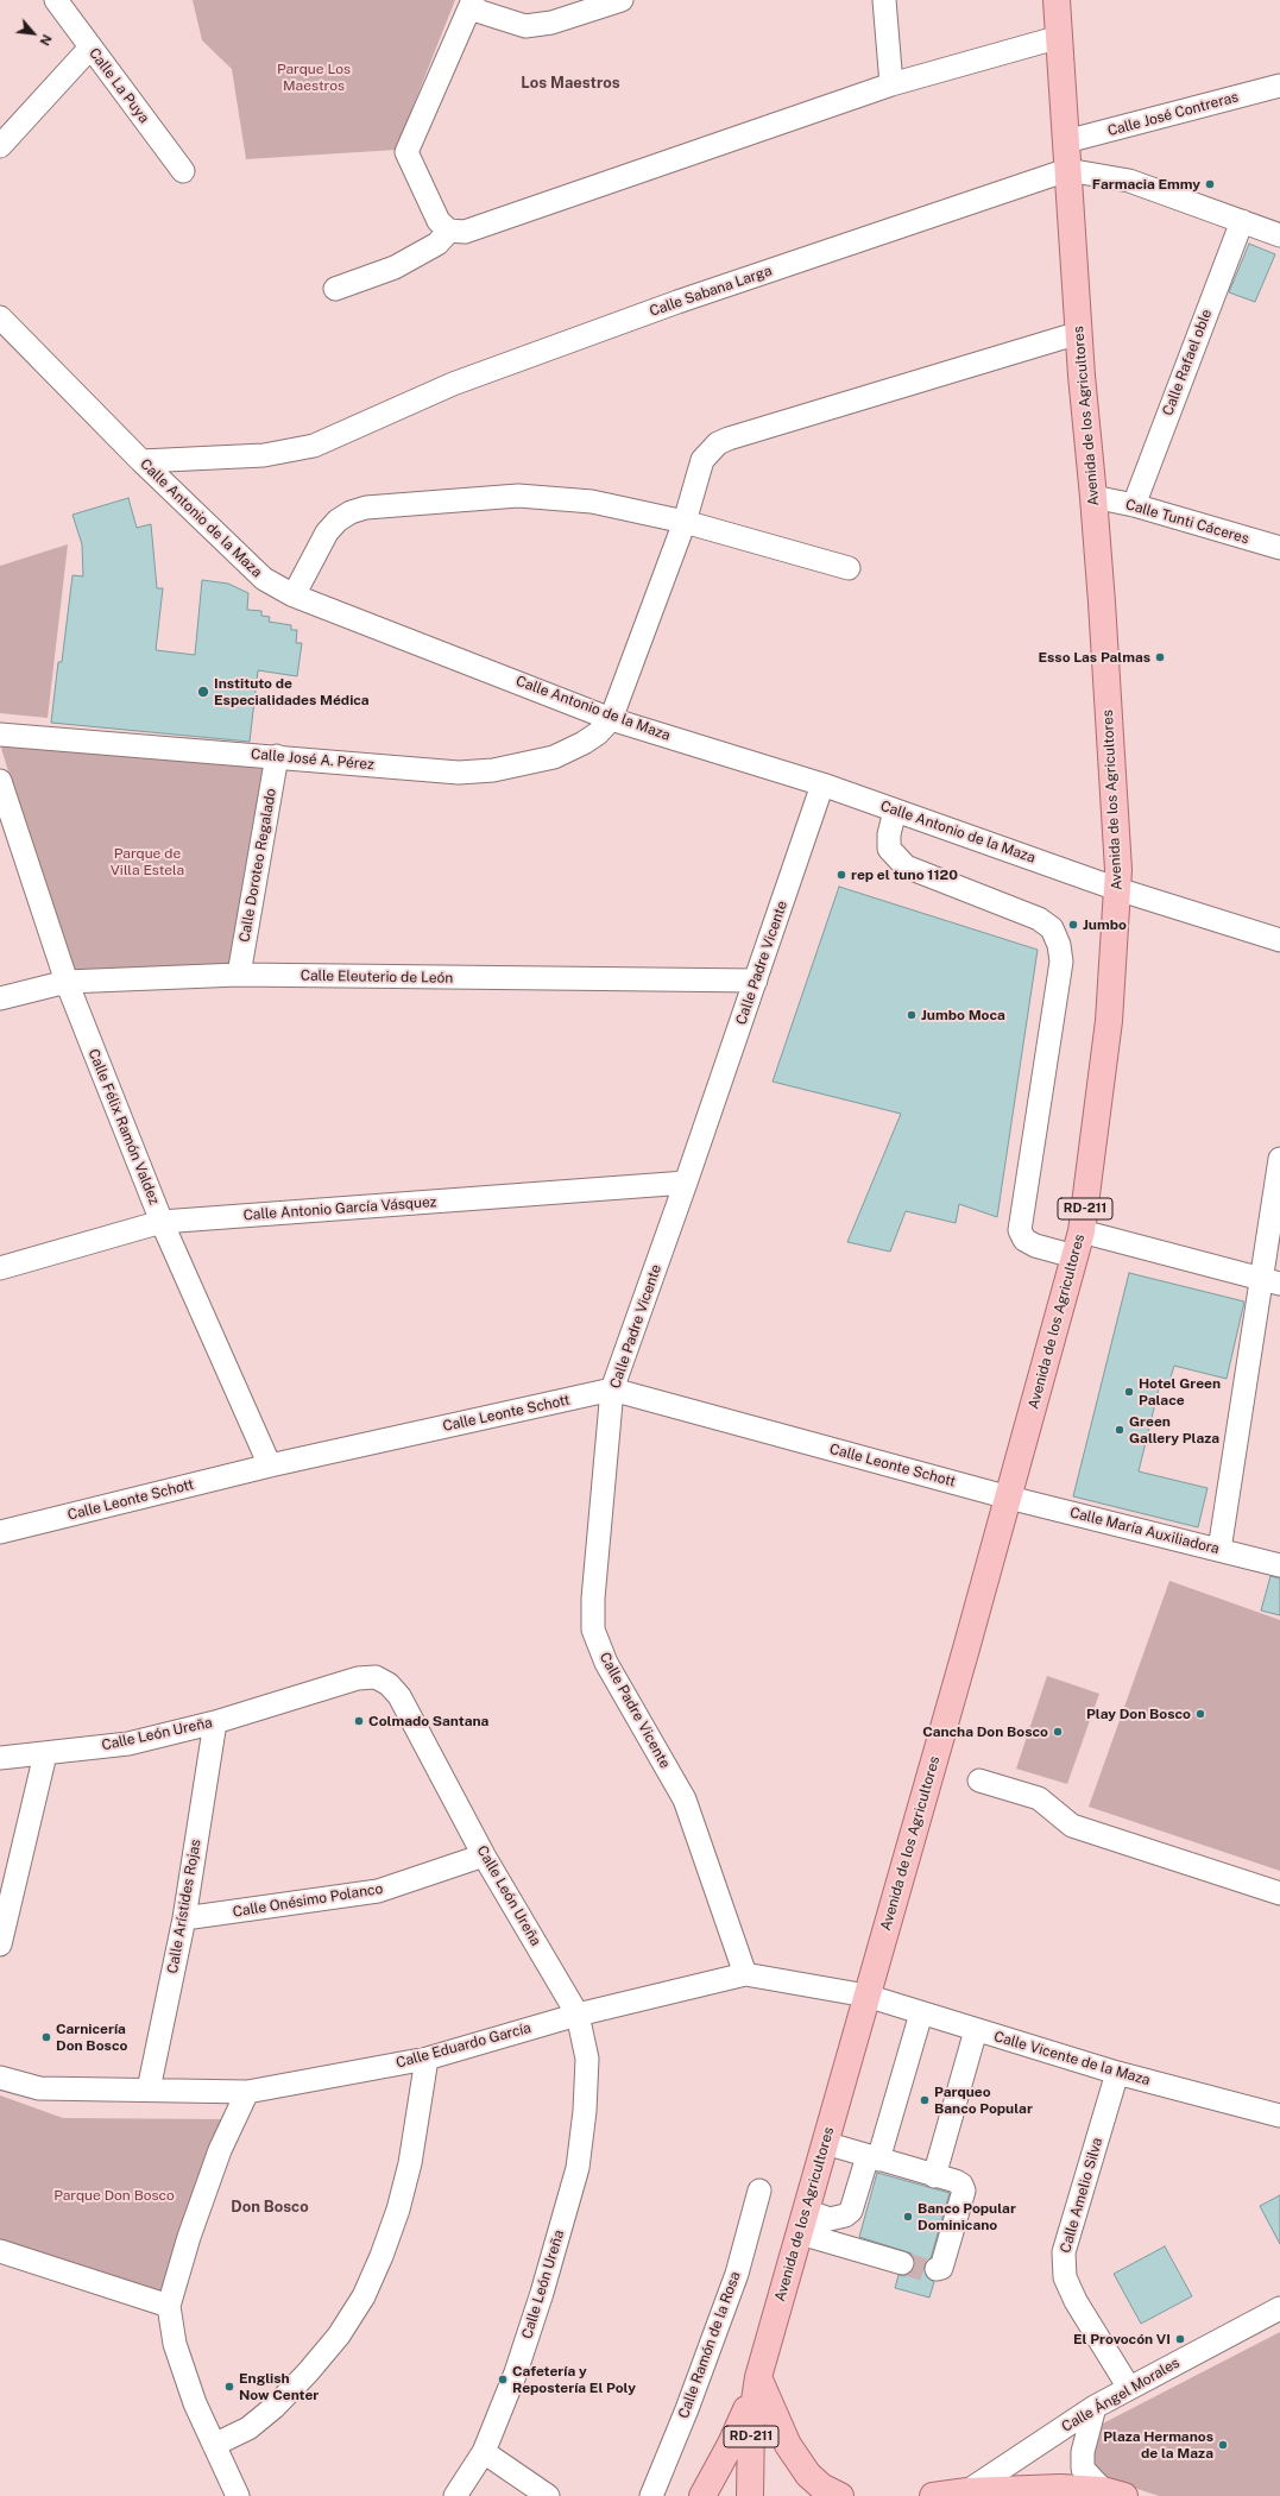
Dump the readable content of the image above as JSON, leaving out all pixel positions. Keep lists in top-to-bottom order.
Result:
{
  "streets": {
    "main road": ["Avenida de los Agricultores", "RD-211"],
    "street": [
      "Calle La Puya",
      "Calle José Contreras",
      "Calle Sabana Larga",
      "Calle Rafael oble",
      "Calle Antonio de la Maza",
      "Calle Tunti Cáceres",
      "Calle José A. Pérez",
      "Calle Doroteo Regalado",
      "Calle Padre Vicente",
      "Calle Eleuterio de León",
      "Calle Félix Ramón Valdez",
      "Calle Antonio García Vásquez",
      "Calle Leonte Schott",
      "Calle María Auxiliadora",
      "Calle León Ureña",
      "Calle Onésimo Polanco",
      "Calle Arístides Rojas",
      "Calle Eduardo García",
      "Calle Vicente de la Maza",
      "Calle Amelio Silva",
      "Calle Ramón de la Rosa",
      "Calle Ángel Morales"
    ]
  },
  "crossings": [
    ["Calle José Contreras", "Avenida de los Agricultores"],
    ["Calle Sabana Larga", "Calle Rafael oble"],
    ["Calle Sabana Larga", "Avenida de los Agricultores"],
    ["Calle Sabana Larga", "Calle Antonio de la Maza"],
    ["Calle Rafael oble", "Calle Tunti Cáceres"],
    ["Avenida de los Agricultores", "Calle Antonio de la Maza"],
    ["Avenida de los Agricultores", "Calle Tunti Cáceres"],
    ["Avenida de los Agricultores", "Calle Leonte Schott"],
    ["Avenida de los Agricultores", "Calle María Auxiliadora"],
    ["Avenida de los Agricultores", "Calle Eduardo García"],
    ["Avenida de los Agricultores", "Calle Vicente de la Maza"],
    ["Calle Antonio de la Maza", "Calle José A. Pérez"],
    ["Calle Antonio de la Maza", "Calle Padre Vicente"],
    ["Calle José A. Pérez", "Calle Doroteo Regalado"],
    ["Calle Doroteo Regalado", "Calle Eleuterio de León"],
    ["Calle Padre Vicente", "Calle Eleuterio de León"],
    ["Calle Padre Vicente", "Calle Antonio García Vásquez"],
    ["Calle Padre Vicente", "Calle Leonte Schott"],
    ["Calle Padre Vicente", "Calle Eduardo García"],
    ["Calle Eleuterio de León", "Calle Félix Ramón Valdez"],
    ["Calle Félix Ramón Valdez", "Calle Antonio García Vásquez"],
    ["Calle Félix Ramón Valdez", "Calle Leonte Schott"],
    ["Calle Leonte Schott", "Calle María Auxiliadora"],
    ["Calle León Ureña", "Calle Onésimo Polanco"],
    ["Calle León Ureña", "Calle Arístides Rojas"],
    ["Calle León Ureña", "Calle Eduardo García"],
    ["Calle Onésimo Polanco", "Calle Arístides Rojas"],
    ["Calle Arístides Rojas", "Calle Eduardo García"],
    ["Calle Eduardo García", "Calle Vicente de la Maza"],
    ["Calle Vicente de la Maza", "Calle Amelio Silva"],
    ["Calle Amelio Silva", "Calle Ángel Morales"]
  ],
  "districts": ["Los Maestros", "Don Bosco"],
  "parks": ["Parque Los Maestros", "Parque de Villa Estela", "Parque Don Bosco"],
  "places": [
    "Farmacia Emmy",
    "Esso Las Palmas",
    "Instituto de Especialidades Médica",
    "rep el tuno 1120",
    "Jumbo",
    "Jumbo Moca",
    "Hotel Green Palace",
    "Green Gallery Plaza",
    "Play Don Bosco",
    "Colmado Santana",
    "Cancha Don Bosco",
    "Carnicería Don Bosco",
    "Parqueo Banco Popular",
    "Banco Popular Dominicano",
    "El Provocón VI",
    "Cafetería y Repostería El Poly",
    "English Now Center",
    "Plaza Hermanos de la Maza"
  ],
  "north": "bottom right"
}
